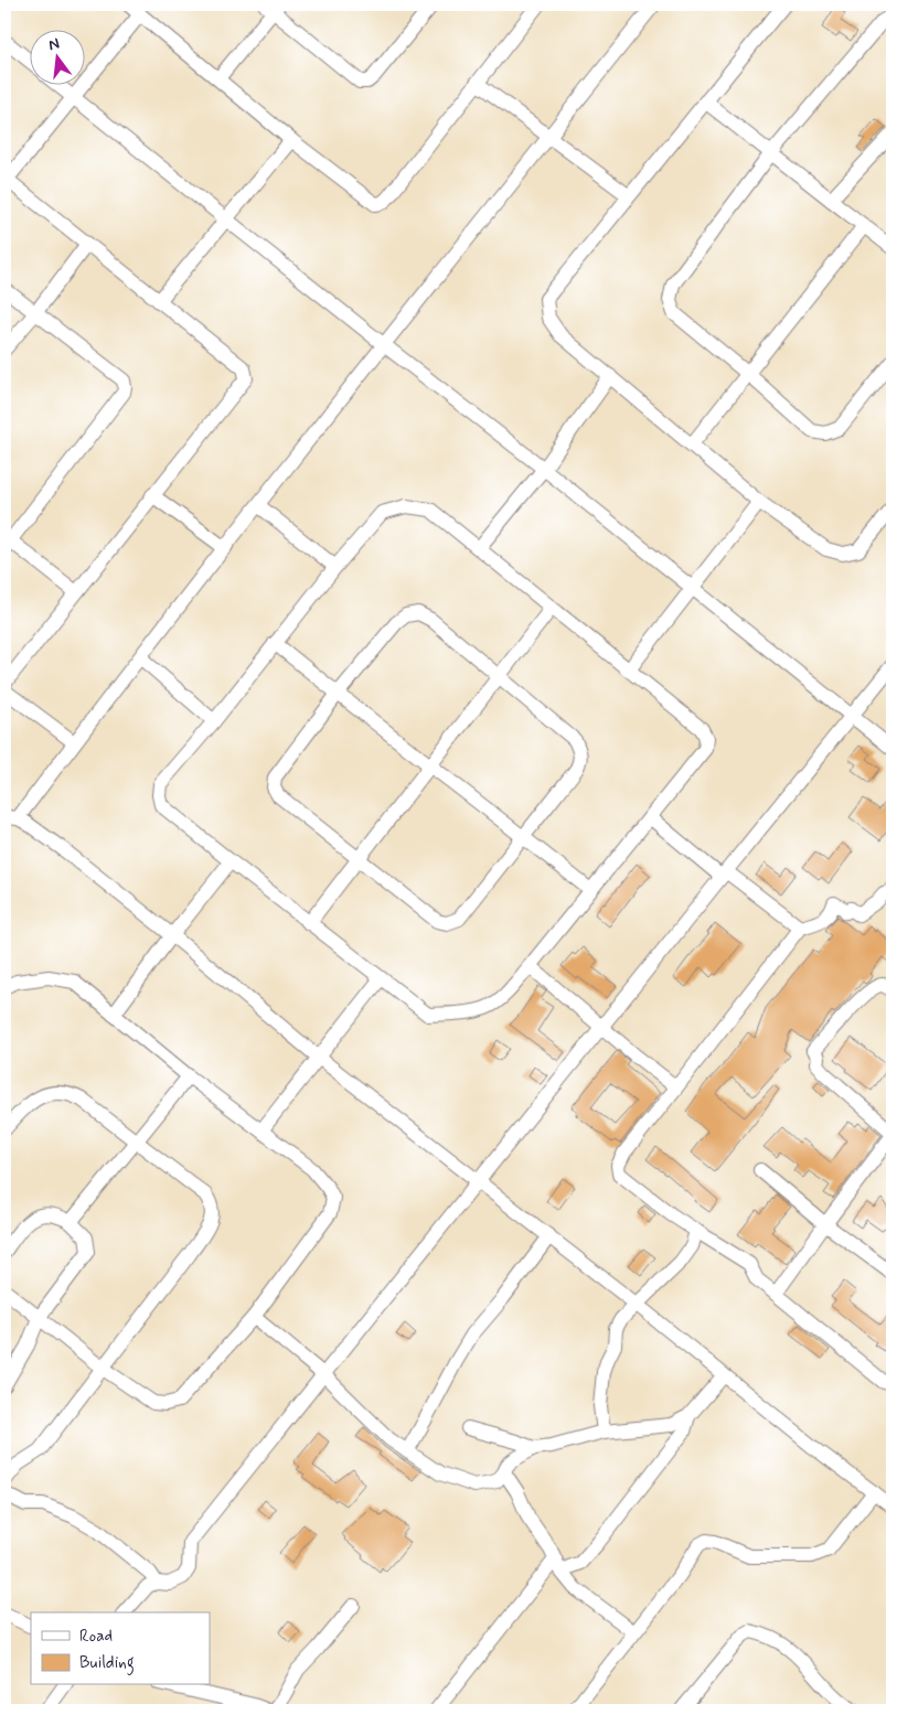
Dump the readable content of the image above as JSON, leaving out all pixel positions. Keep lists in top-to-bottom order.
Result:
{
  "legend": ["Road", "Building"],
  "north": "top"
}
